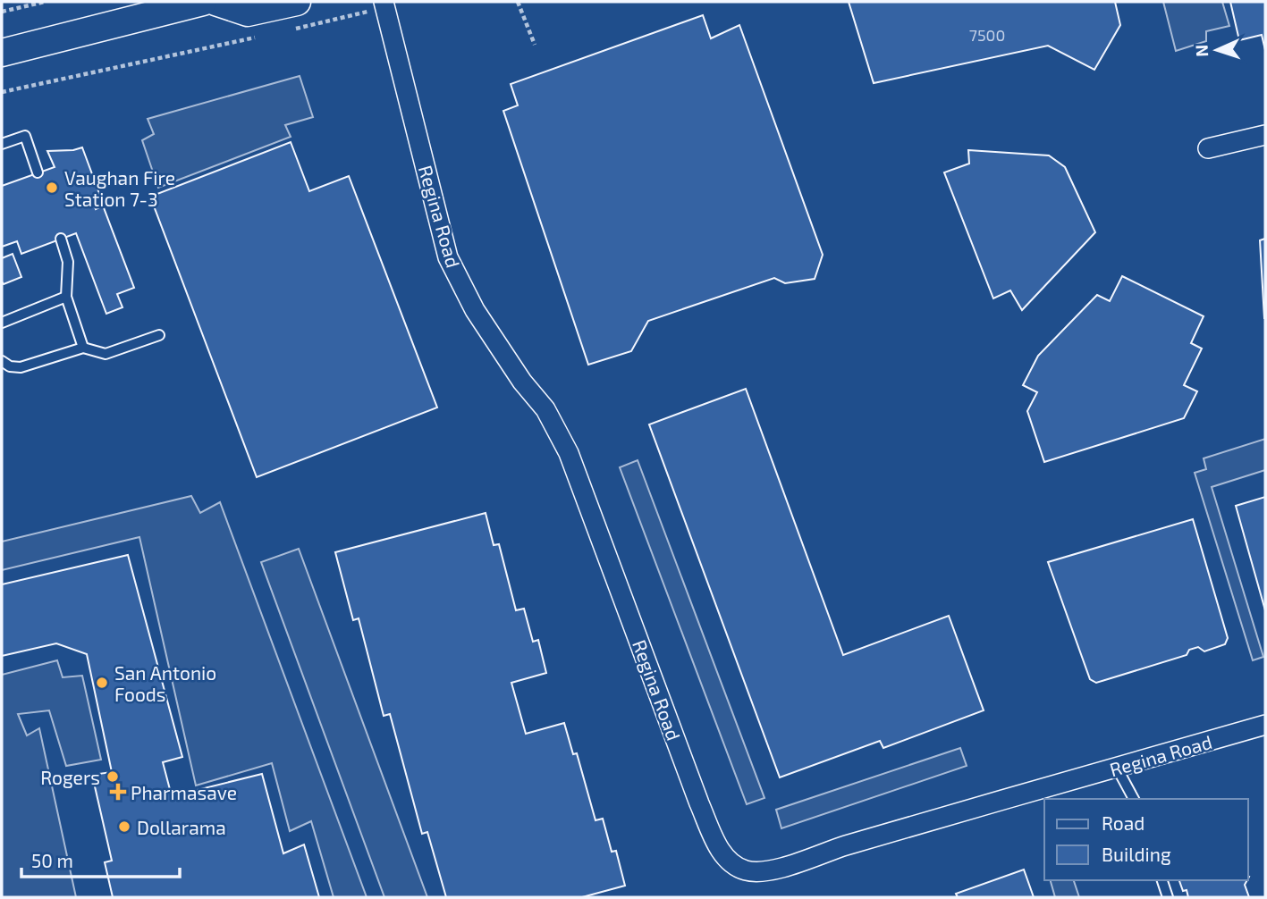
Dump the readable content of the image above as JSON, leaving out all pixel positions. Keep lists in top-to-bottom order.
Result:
{
  "streets": {
    "street": ["Regina Road"]
  },
  "places": {
    "other": [
      "Vaughan Fire Station 7-3",
      "San Antonio Foods",
      "Rogers",
      "Dollarama"
    ],
    "health": ["Pharmasave"]
  },
  "house_numbers": ["7500"],
  "legend": ["Road", "Building"],
  "scale_bar": "50 m",
  "north": "left"
}
